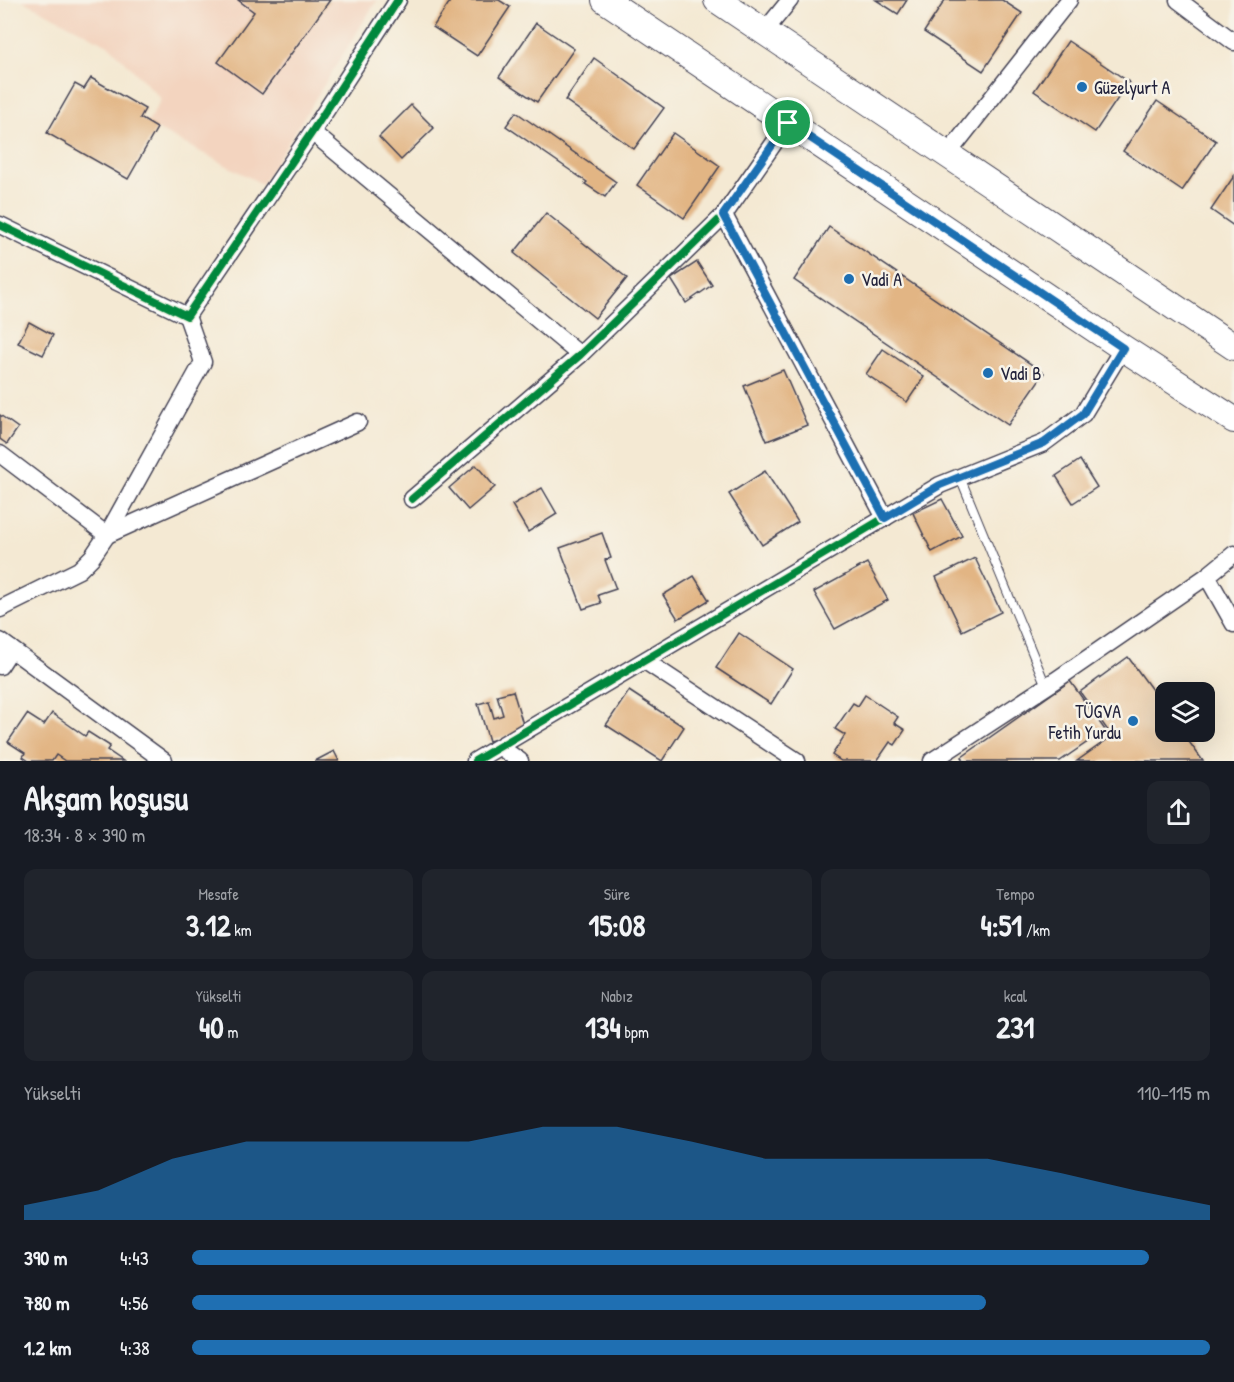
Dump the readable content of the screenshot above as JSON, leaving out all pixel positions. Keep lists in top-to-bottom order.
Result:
{
  "places": [
    "Güzelyurt A",
    "Vadi A",
    "Vadi B",
    "TÜGVA Fetih Yurdu"
  ],
  "page": {
    "heading": ["Akşam koşusu", "18:34 · 8 × 390 m"],
    "stats": [
      ["Mesafe", "3.12 km"],
      ["Süre", "15:08"],
      ["Tempo", "4:51 /km"],
      ["Yükselti", "40 m"],
      ["Nabız", "134 bpm"],
      ["kcal", "231"]
    ],
    "chart": ["Yükselti", "110–115 m"],
    "list": [
      {
        "name": "390 m",
        "note": "4:43"
      },
      {
        "name": "780 m",
        "note": "4:56"
      },
      {
        "name": "1.2 km",
        "note": "4:38"
      }
    ]
  }
}
